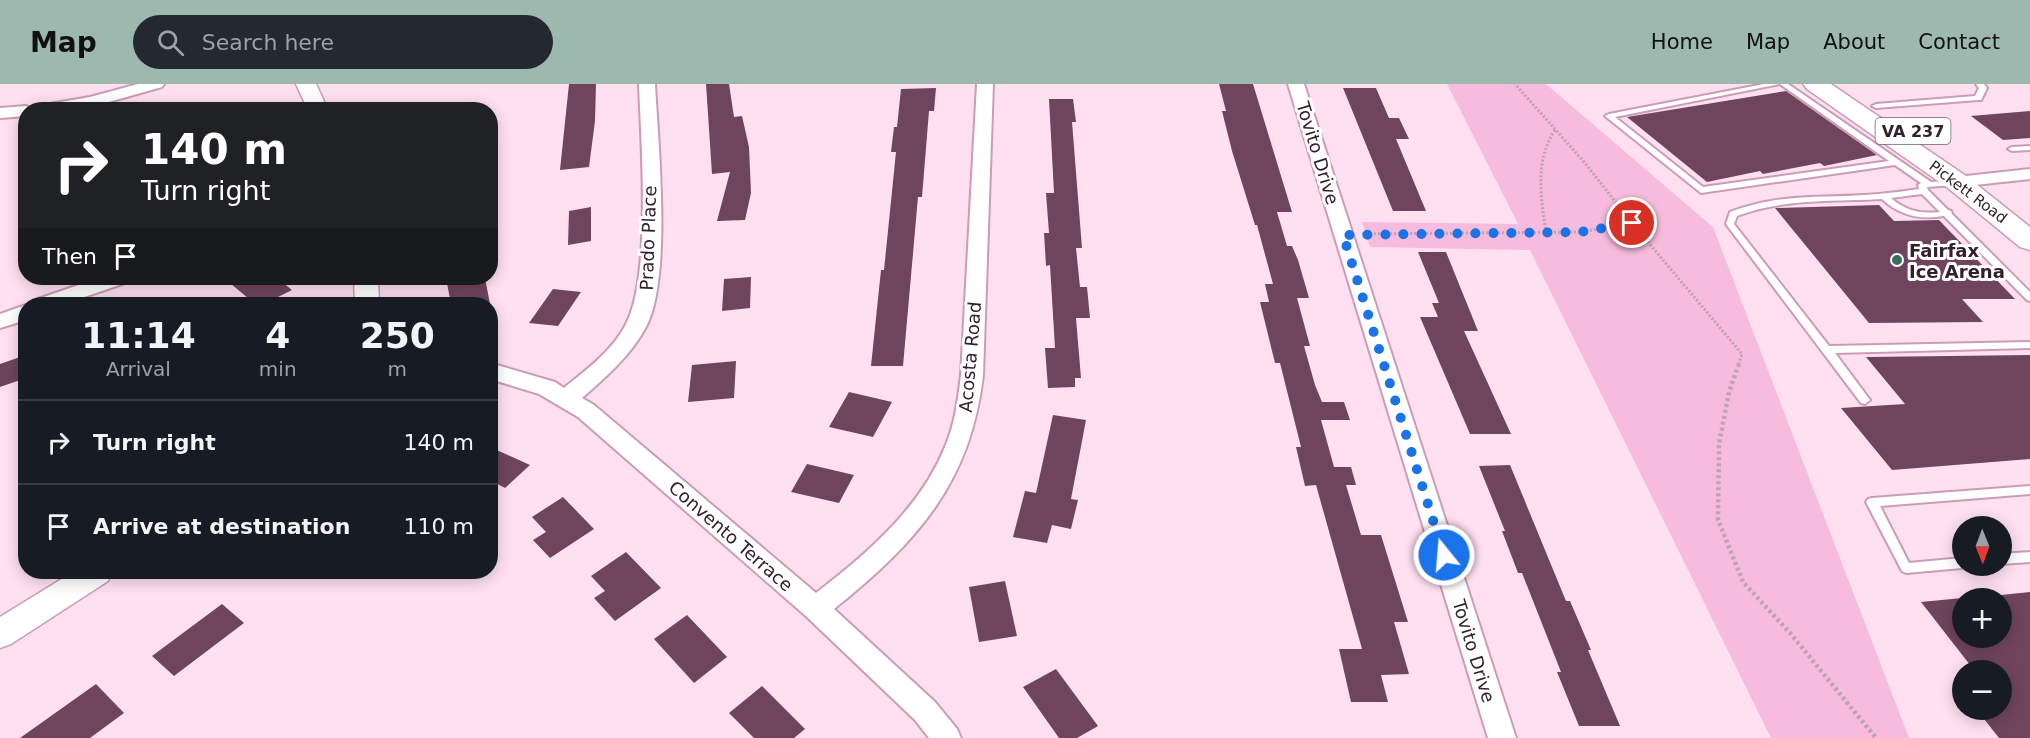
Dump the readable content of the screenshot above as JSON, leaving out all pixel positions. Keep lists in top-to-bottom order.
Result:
{
  "streets": {
    "main road": ["VA 237", "Pickett Road"],
    "street": [
      "Tovito Drive",
      "Prado Place",
      "Acosta Road",
      "Convento Terrace"
    ]
  },
  "crossings": [
    ["Prado Place", "Convento Terrace"],
    ["Acosta Road", "Convento Terrace"]
  ],
  "places": ["Fairfax Ice Arena"],
  "north": "bottom",
  "page": {
    "header": "Map",
    "search": "Search here",
    "nav": [
      "Home",
      "Map",
      "About",
      "Contact"
    ],
    "turn": ["140 m", "Turn right"],
    "then": "Then",
    "eta": [
      "11:14",
      "Arrival",
      "4",
      "min",
      "250",
      "m"
    ],
    "list": [
      {
        "name": "Turn right",
        "value": "140 m"
      },
      {
        "name": "Arrive at destination",
        "value": "110 m"
      }
    ],
    "map_buttons": ["+", "−"]
  }
}
